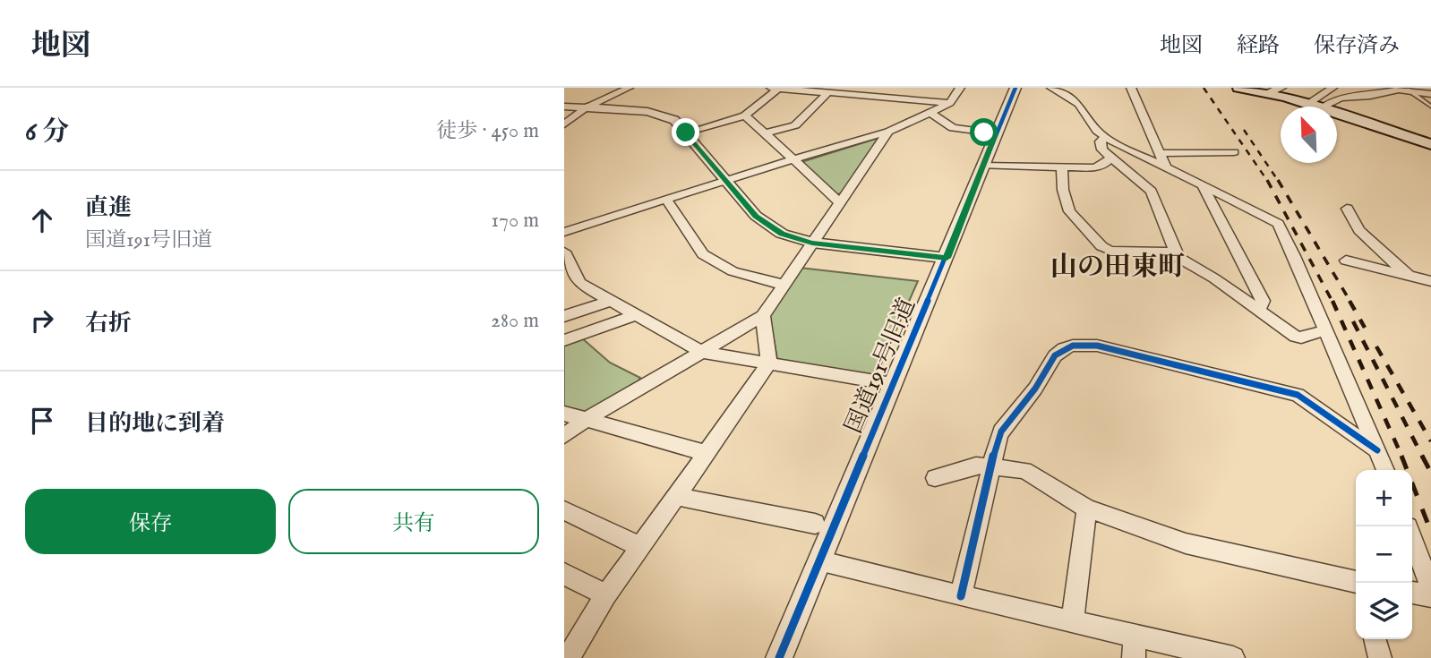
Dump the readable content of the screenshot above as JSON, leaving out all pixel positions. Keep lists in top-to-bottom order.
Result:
{
  "streets": {
    "street": ["国道191号旧道"]
  },
  "districts": ["山の田東町"],
  "north": "top left",
  "page": {
    "header": "地図",
    "nav": ["地図", "経路", "保存済み"],
    "heading": ["6 分", "徒歩 · 450 m"],
    "list": [
      ["直進", "国道191号旧道", "170 m"],
      ["右折", "280 m"],
      "目的地に到着"
    ],
    "buttons": ["保存", "共有"],
    "map_buttons": ["+", "−"]
  }
}
